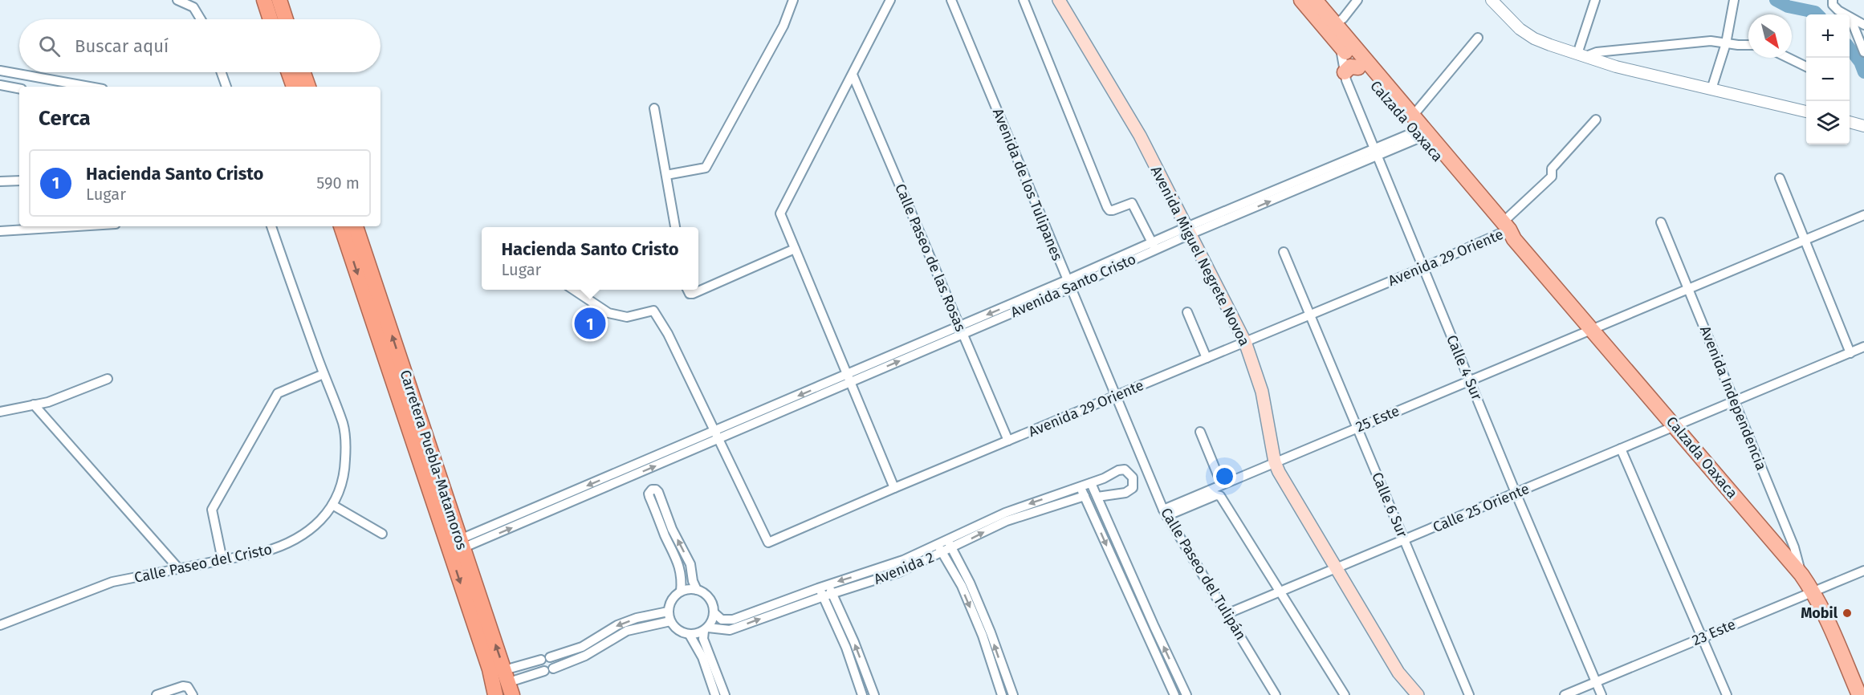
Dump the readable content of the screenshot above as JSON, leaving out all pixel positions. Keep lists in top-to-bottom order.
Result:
{
  "streets": {
    "highway": ["Carretera Puebla-Matamoros"],
    "main road": ["Calzada Oaxaca", "Avenida Miguel Negrete Novoa"],
    "street": [
      "Avenida de los Tulipanes",
      "Calle Paseo de las Rosas",
      "Avenida 29 Oriente",
      "Avenida Santo Cristo",
      "Calle 4 Sur",
      "Avenida Independencia",
      "25 Este",
      "Calle 6 Sur",
      "Calle 25 Oriente",
      "Calle Paseo del Cristo",
      "Avenida 2",
      "Calle Paseo del Tulipán",
      "23 Este"
    ]
  },
  "crossings": [
    ["Calzada Oaxaca", "Avenida 29 Oriente"],
    ["Calzada Oaxaca", "Avenida Santo Cristo"],
    ["Calzada Oaxaca", "Calle 4 Sur"],
    ["Calzada Oaxaca", "Avenida Independencia"],
    ["Calzada Oaxaca", "25 Este"],
    ["Calzada Oaxaca", "Calle 25 Oriente"],
    ["Calzada Oaxaca", "23 Este"],
    ["Avenida de los Tulipanes", "Avenida 29 Oriente"],
    ["Avenida de los Tulipanes", "Avenida Santo Cristo"],
    ["Avenida de los Tulipanes", "Calle Paseo del Tulipán"],
    ["Avenida Miguel Negrete Novoa", "Avenida 29 Oriente"],
    ["Avenida Miguel Negrete Novoa", "Avenida Santo Cristo"],
    ["Avenida Miguel Negrete Novoa", "25 Este"],
    ["Avenida Miguel Negrete Novoa", "Calle 25 Oriente"],
    ["Calle Paseo de las Rosas", "Avenida 29 Oriente"],
    ["Calle Paseo de las Rosas", "Avenida Santo Cristo"],
    ["Avenida 29 Oriente", "Avenida Santo Cristo"],
    ["Avenida 29 Oriente", "Calle 4 Sur"],
    ["Avenida 29 Oriente", "Calle 6 Sur"],
    ["Avenida 29 Oriente", "Calle Paseo del Tulipán"],
    ["Avenida Santo Cristo", "Calle 4 Sur"],
    ["Avenida Santo Cristo", "Carretera Puebla-Matamoros"],
    ["Calle 4 Sur", "25 Este"],
    ["Calle 4 Sur", "Calle 25 Oriente"],
    ["Calle 4 Sur", "23 Este"],
    ["Avenida Independencia", "25 Este"],
    ["Avenida Independencia", "Calle 25 Oriente"],
    ["25 Este", "Calle 6 Sur"],
    ["25 Este", "Calle Paseo del Tulipán"],
    ["Calle 6 Sur", "Calle 25 Oriente"],
    ["Calle 25 Oriente", "Calle Paseo del Tulipán"]
  ],
  "places": ["Mobil"],
  "north": "bottom right",
  "page": {
    "map_buttons": ["+", "−"],
    "search": "Buscar aquí",
    "heading": "Cerca",
    "list": [
      {
        "mark": "1",
        "name": "Hacienda Santo Cristo",
        "note": "Lugar",
        "value": "590 m"
      }
    ],
    "popup": ["Hacienda Santo Cristo", "Lugar"],
    "pins": "1"
  }
}
